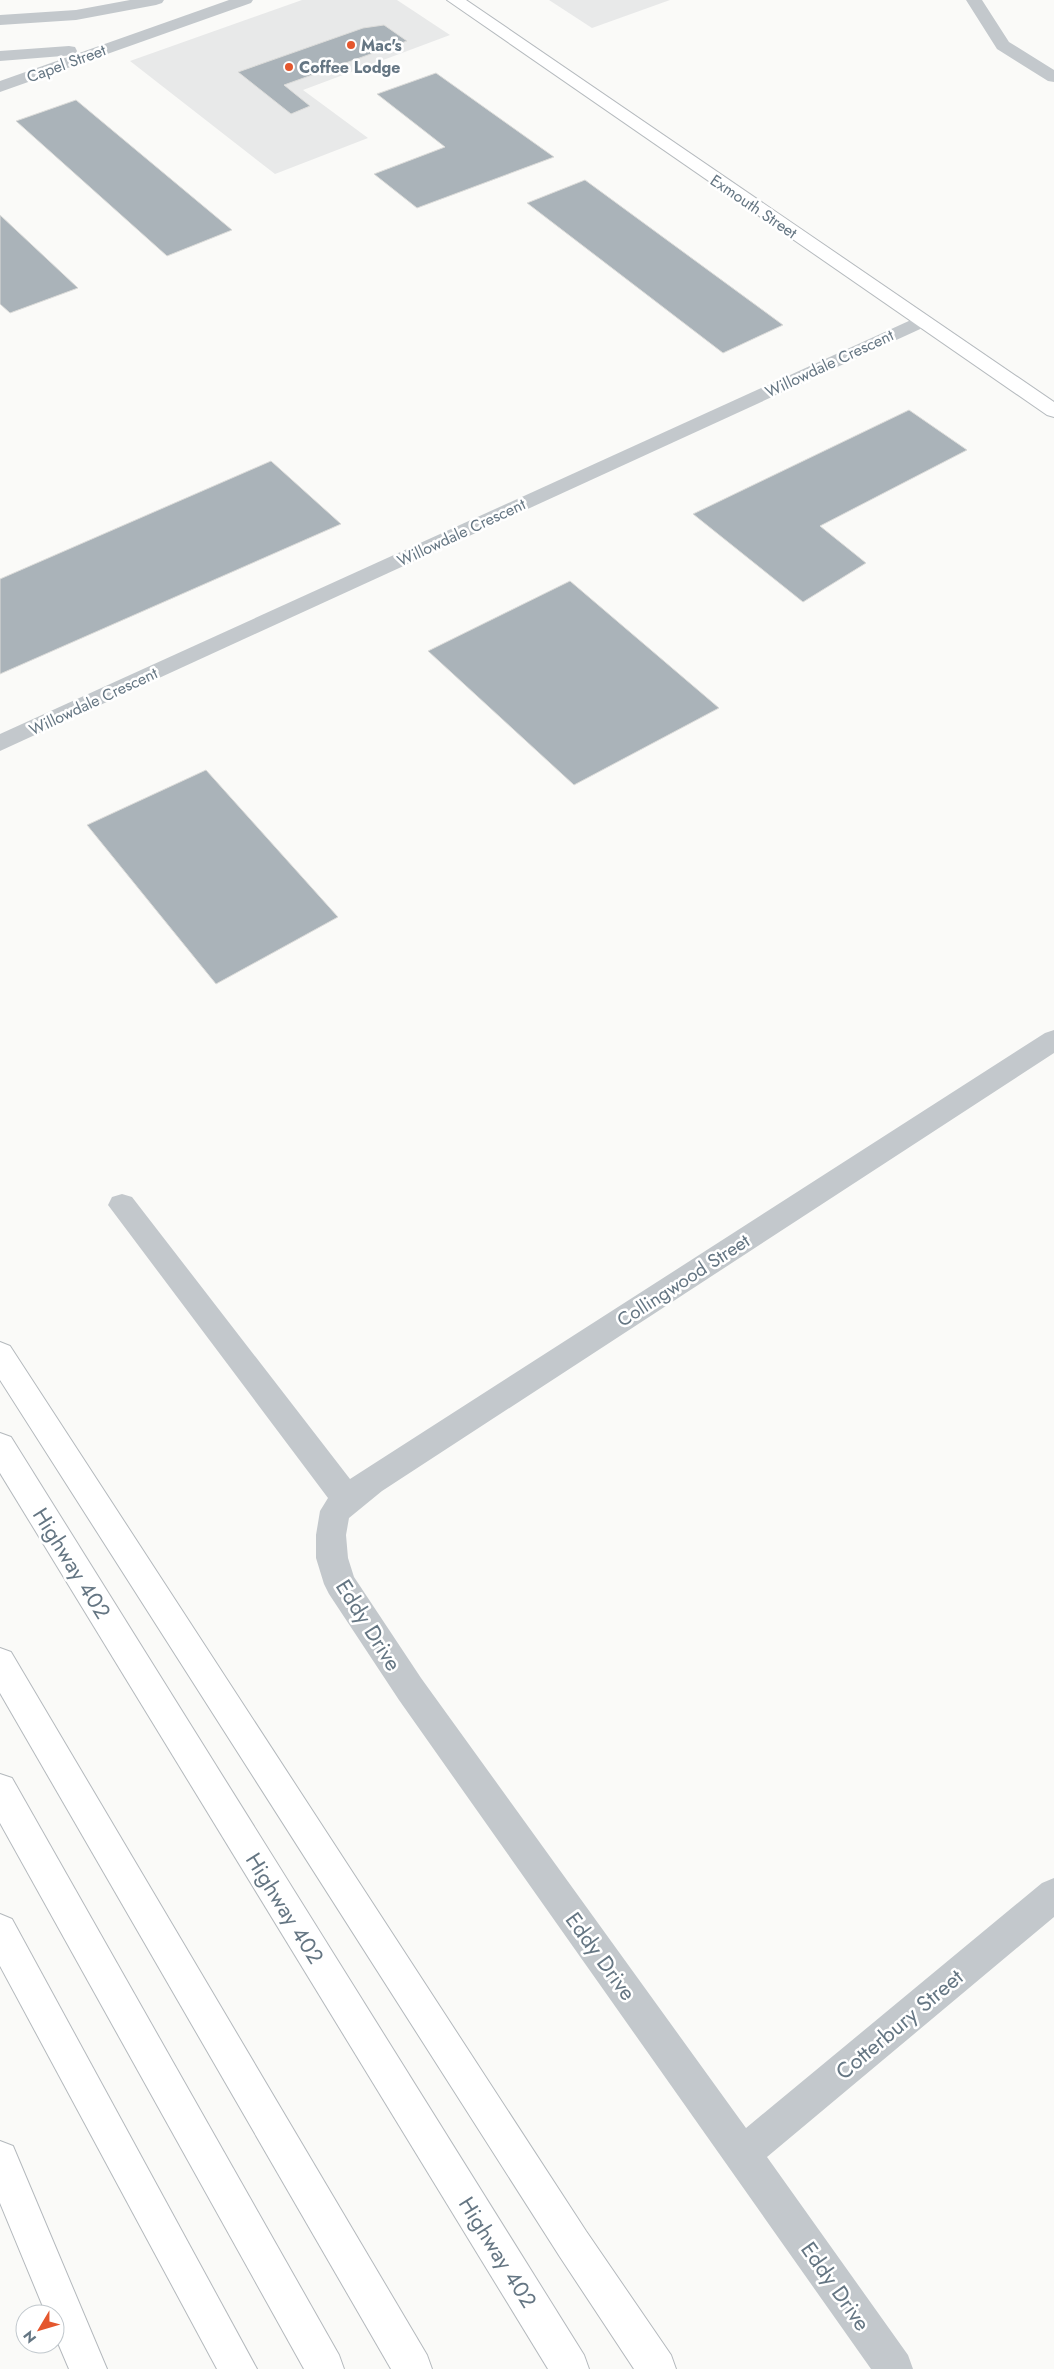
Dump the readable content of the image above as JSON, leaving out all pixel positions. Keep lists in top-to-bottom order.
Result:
{
  "streets": {
    "main road": ["Exmouth Street", "Highway 402"],
    "street": [
      "Capel Street",
      "Willowdale Crescent",
      "Collingwood Street",
      "Eddy Drive",
      "Cotterbury Street"
    ]
  },
  "crossings": [
    ["Exmouth Street", "Willowdale Crescent"],
    ["Collingwood Street", "Eddy Drive"],
    ["Eddy Drive", "Cotterbury Street"]
  ],
  "places": ["Mac's", "Coffee Lodge"],
  "north": "bottom left"
}
